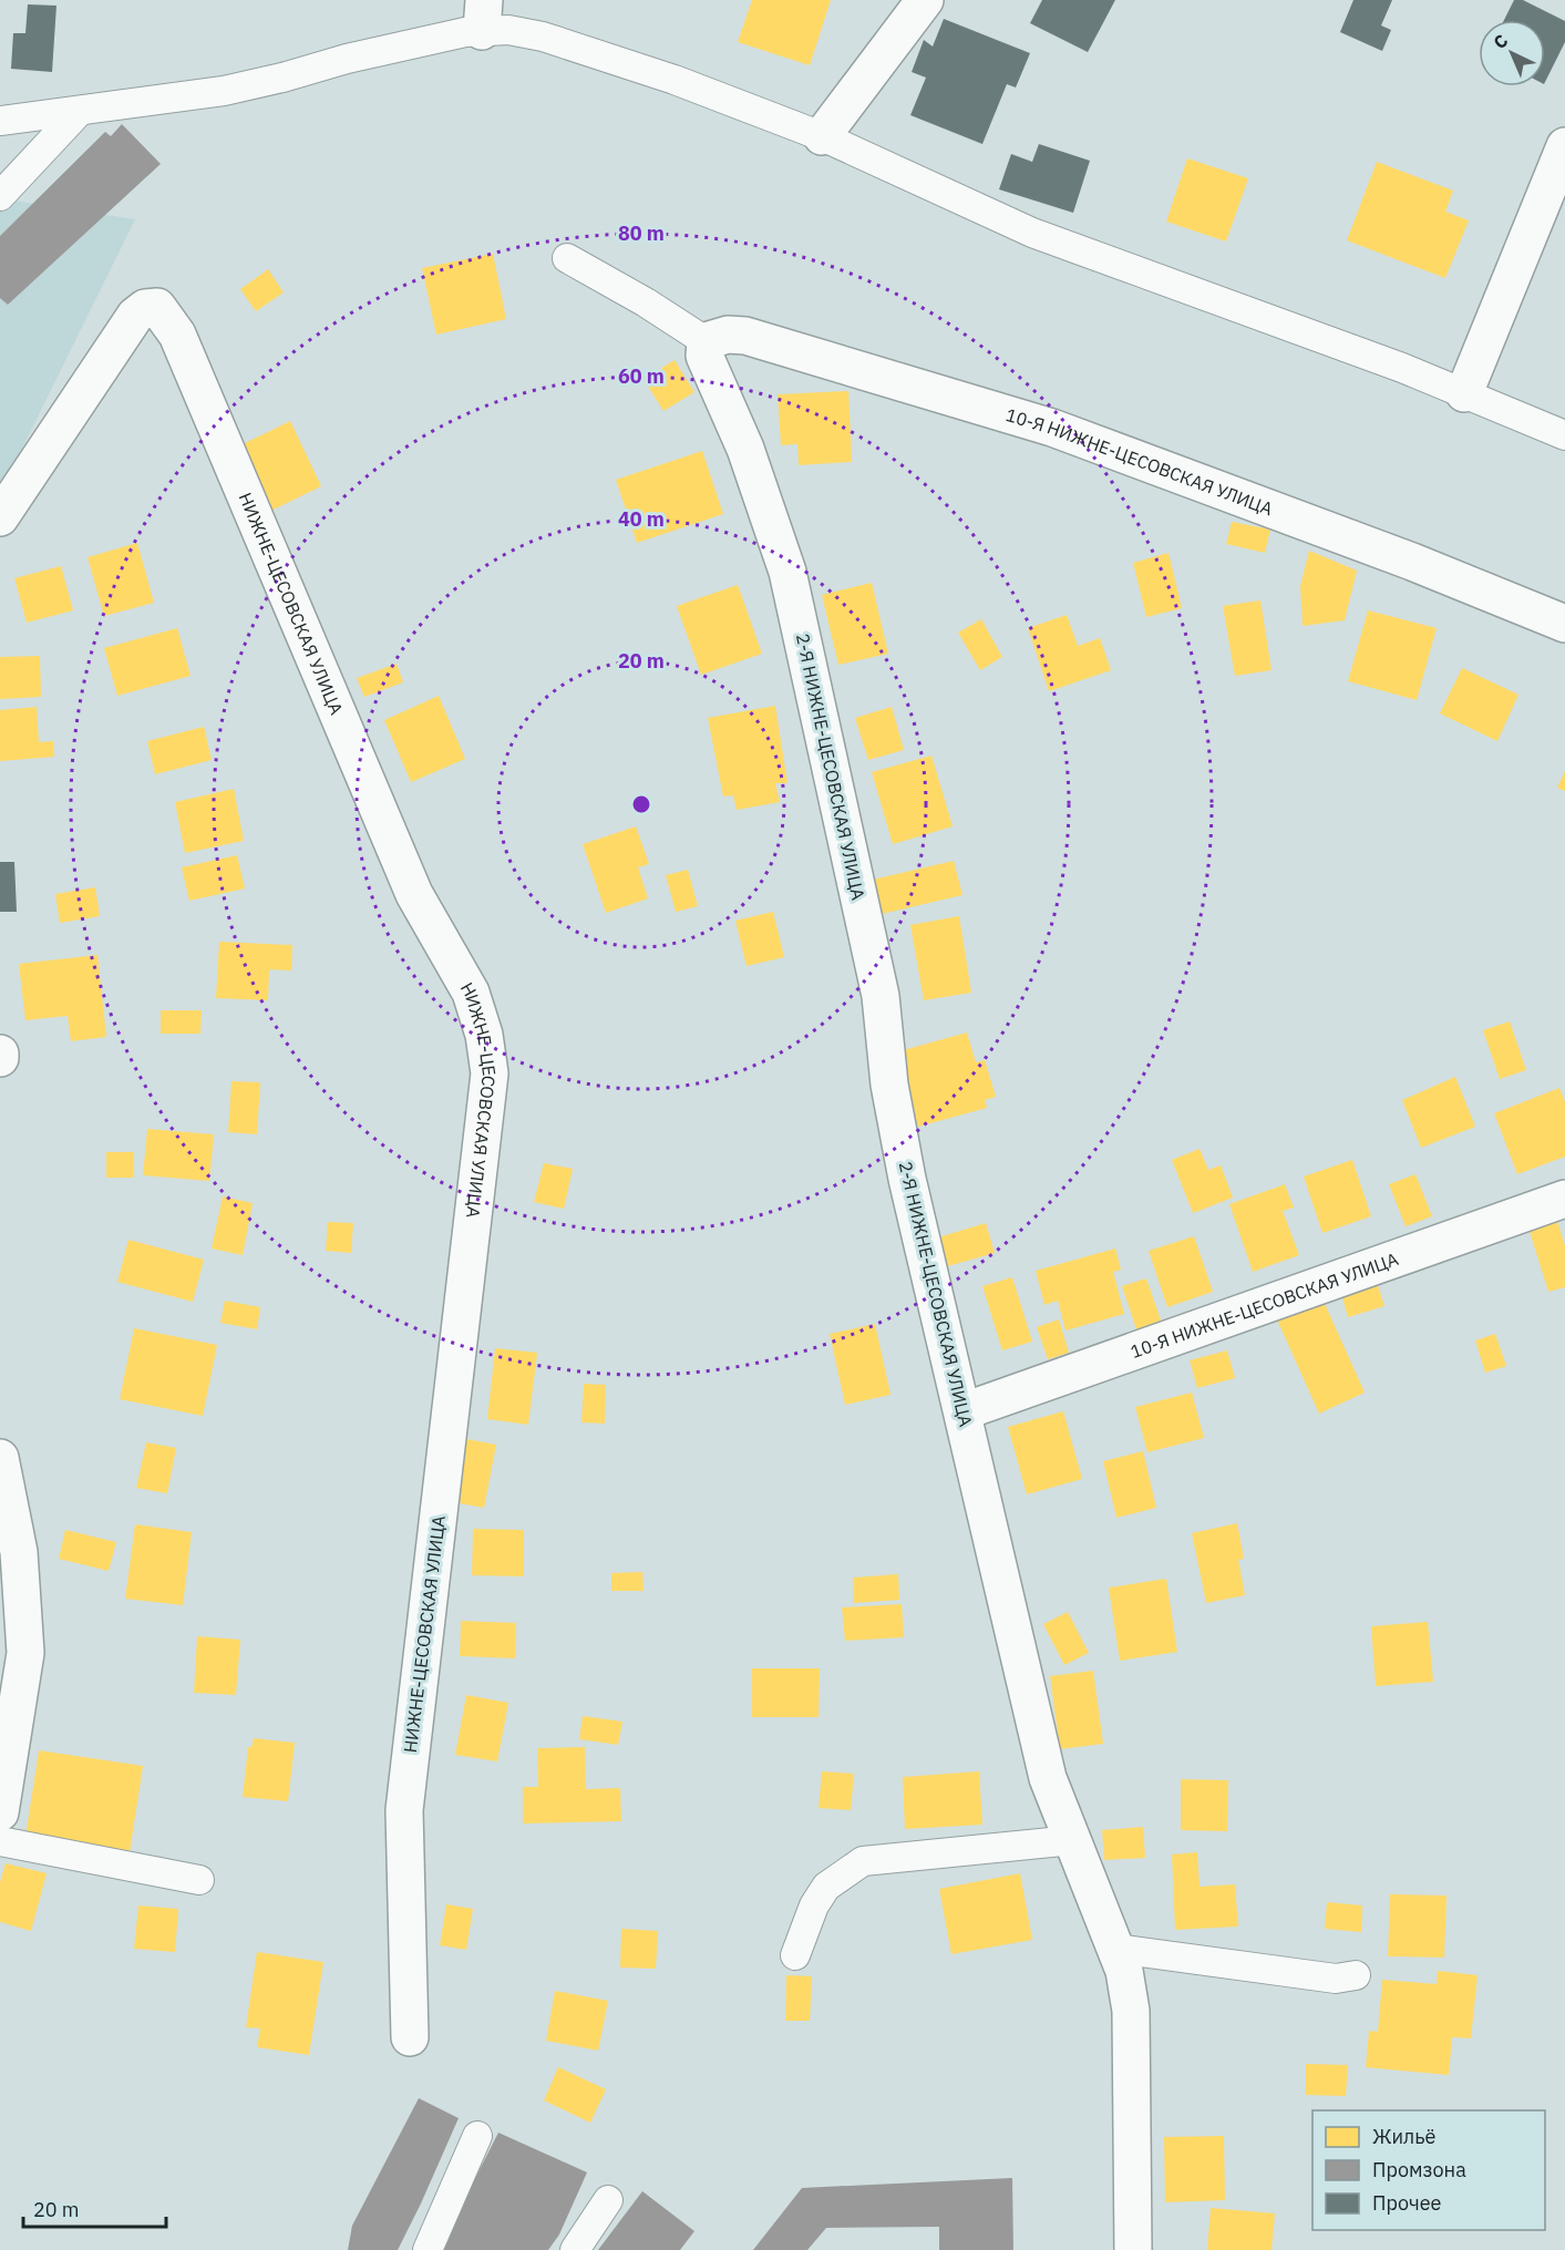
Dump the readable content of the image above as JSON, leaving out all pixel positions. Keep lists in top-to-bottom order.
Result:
{
  "streets": {
    "street": ["10-Я НИЖНЕ-ЦЕСОВСКАЯ УЛИЦА", "НИЖНЕ-ЦЕСОВСКАЯ УЛИЦА", "2-Я НИЖНЕ-ЦЕСОВСКАЯ УЛИЦА"]
  },
  "crossings": [
    ["10-Я НИЖНЕ-ЦЕСОВСКАЯ УЛИЦА", "2-Я НИЖНЕ-ЦЕСОВСКАЯ УЛИЦА"]
  ],
  "legend": ["Жильё", "Промзона", "Прочее"],
  "scale_bar": "20 m",
  "north": "top left",
  "rings": [
    "80 m",
    "60 m",
    "40 m",
    "20 m"
  ]
}
